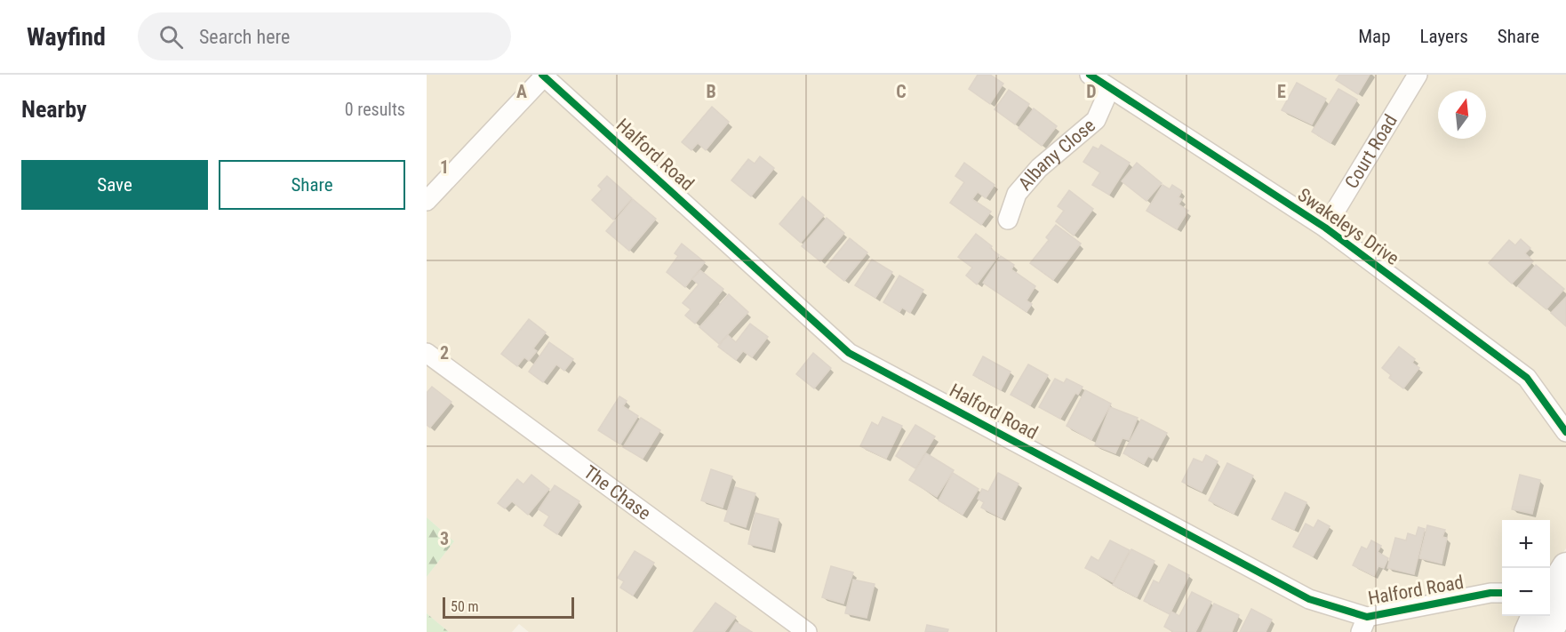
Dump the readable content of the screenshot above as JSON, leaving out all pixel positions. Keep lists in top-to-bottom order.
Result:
{
  "streets": {
    "street": [
      "Court Road",
      "Albany Close",
      "Halford Road",
      "Swakeleys Drive",
      "The Chase"
    ]
  },
  "crossings": [
    ["Court Road", "Swakeleys Drive"],
    ["Albany Close", "Swakeleys Drive"]
  ],
  "scale_bar": "50 m",
  "north": "top",
  "page": {
    "header": "Wayfind",
    "search": "Search here",
    "nav": ["Map", "Layers", "Share"],
    "heading": ["Nearby", "0 results"],
    "buttons": ["Save", "Share"],
    "map_buttons": ["+", "−"],
    "scale": "50 m"
  },
  "grid": {
    "columns": [
      "A",
      "B",
      "C",
      "D",
      "E"
    ],
    "rows": ["1", "2", "3"]
  }
}
